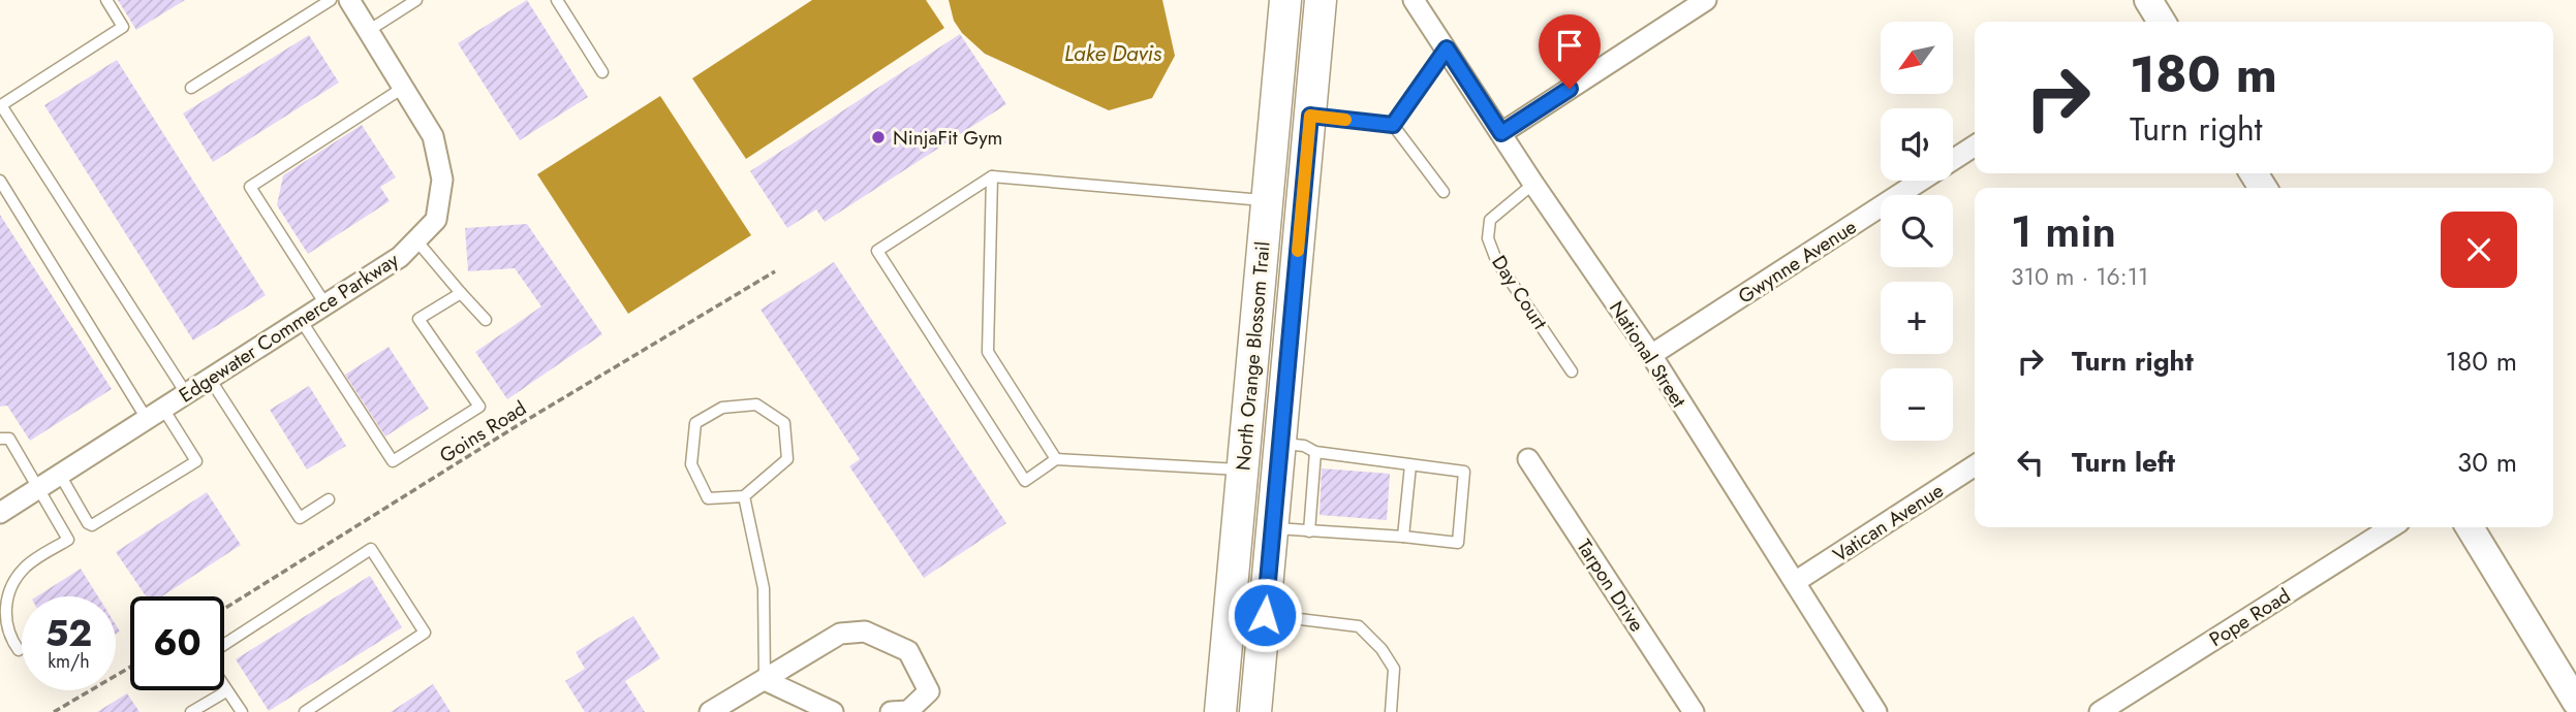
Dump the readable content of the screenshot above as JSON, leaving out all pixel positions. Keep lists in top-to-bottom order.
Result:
{
  "streets": {
    "main road": ["North Orange Blossom Trail"],
    "street": [
      "Gwynne Avenue",
      "Edgewater Commerce Parkway",
      "National Street",
      "Vatican Avenue",
      "Tarpon Drive",
      "Pope Road"
    ],
    "lane": ["Day Court"],
    "path": ["Goins Road"]
  },
  "crossings": [
    ["Gwynne Avenue", "National Street"],
    ["Day Court", "National Street"],
    ["National Street", "Vatican Avenue"]
  ],
  "water": ["Lake Davis"],
  "places": ["NinjaFit Gym"],
  "north": "bottom left",
  "page": {
    "map_buttons": ["+", "−"],
    "turn": ["180 m", "Turn right"],
    "heading": ["1 min", "310 m · 16:11"],
    "list": [
      {
        "name": "Turn right",
        "value": "180 m"
      },
      {
        "name": "Turn left",
        "value": "30 m"
      }
    ],
    "speed": "52 km/h",
    "limit": "60"
  }
}
